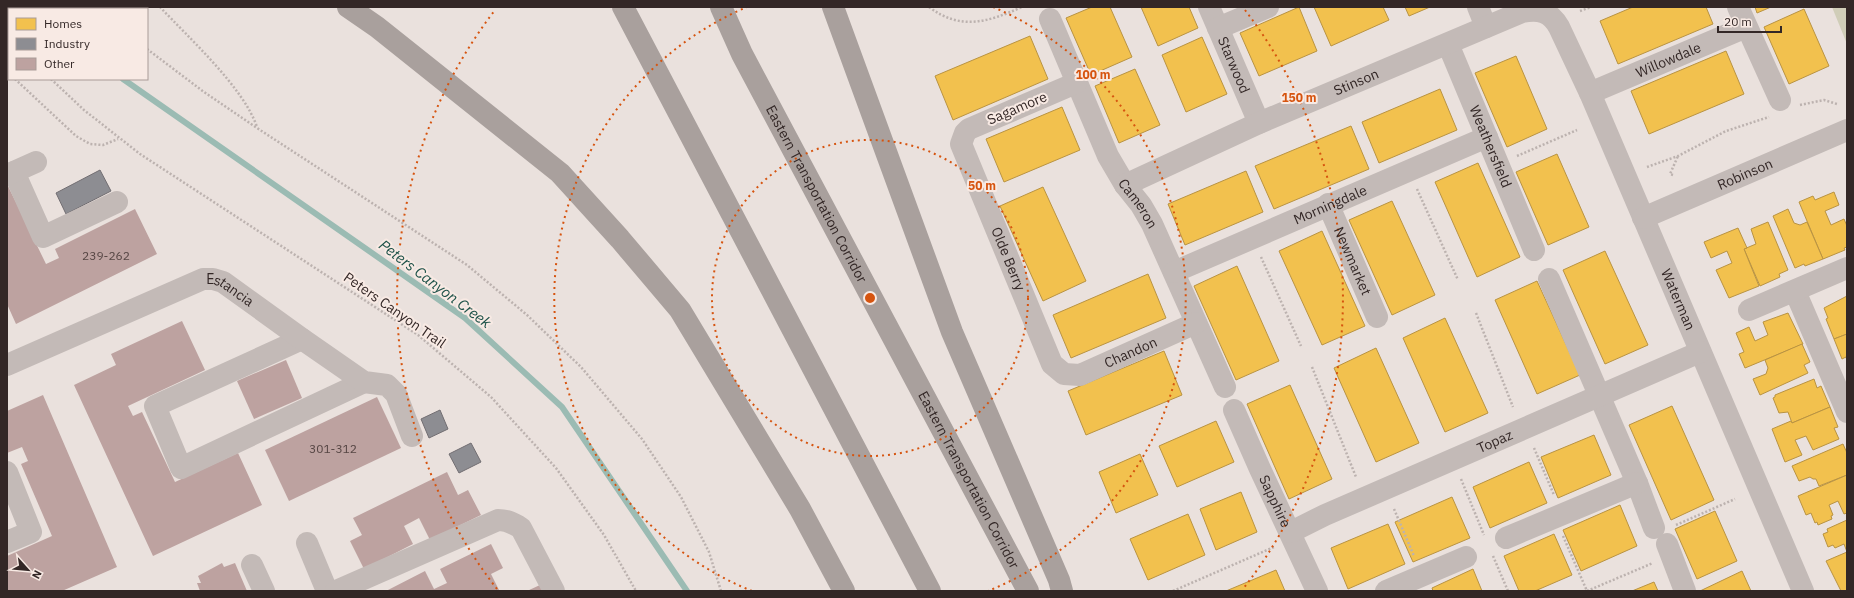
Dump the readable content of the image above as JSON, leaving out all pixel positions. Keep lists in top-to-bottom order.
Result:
{
  "streets": {
    "highway": ["Eastern Transportation Corridor"],
    "street": [
      "Willowdale",
      "Starwood",
      "Stinson",
      "Sagamore",
      "Weathersfield",
      "Robinson",
      "Cameron",
      "Morningdale",
      "Olde Berry",
      "Newmarket",
      "Estancia",
      "Waterman",
      "Chandon",
      "Topaz",
      "Sapphire"
    ],
    "path": ["Peters Canyon Trail"]
  },
  "crossings": [
    ["Willowdale", "Waterman"],
    ["Starwood", "Stinson"],
    ["Stinson", "Weathersfield"],
    ["Stinson", "Cameron"],
    ["Stinson", "Waterman"],
    ["Sagamore", "Cameron"],
    ["Sagamore", "Olde Berry"],
    ["Weathersfield", "Morningdale"],
    ["Robinson", "Waterman"],
    ["Cameron", "Morningdale"],
    ["Cameron", "Chandon"],
    ["Morningdale", "Newmarket"],
    ["Olde Berry", "Chandon"],
    ["Waterman", "Topaz"],
    ["Topaz", "Sapphire"]
  ],
  "water": ["Peters Canyon Creek"],
  "house_numbers": ["239-262", "301-312"],
  "legend": ["Homes", "Industry", "Other"],
  "scale_bar": "20 m",
  "north": "bottom right",
  "rings": ["100 m", "150 m", "50 m"]
}
